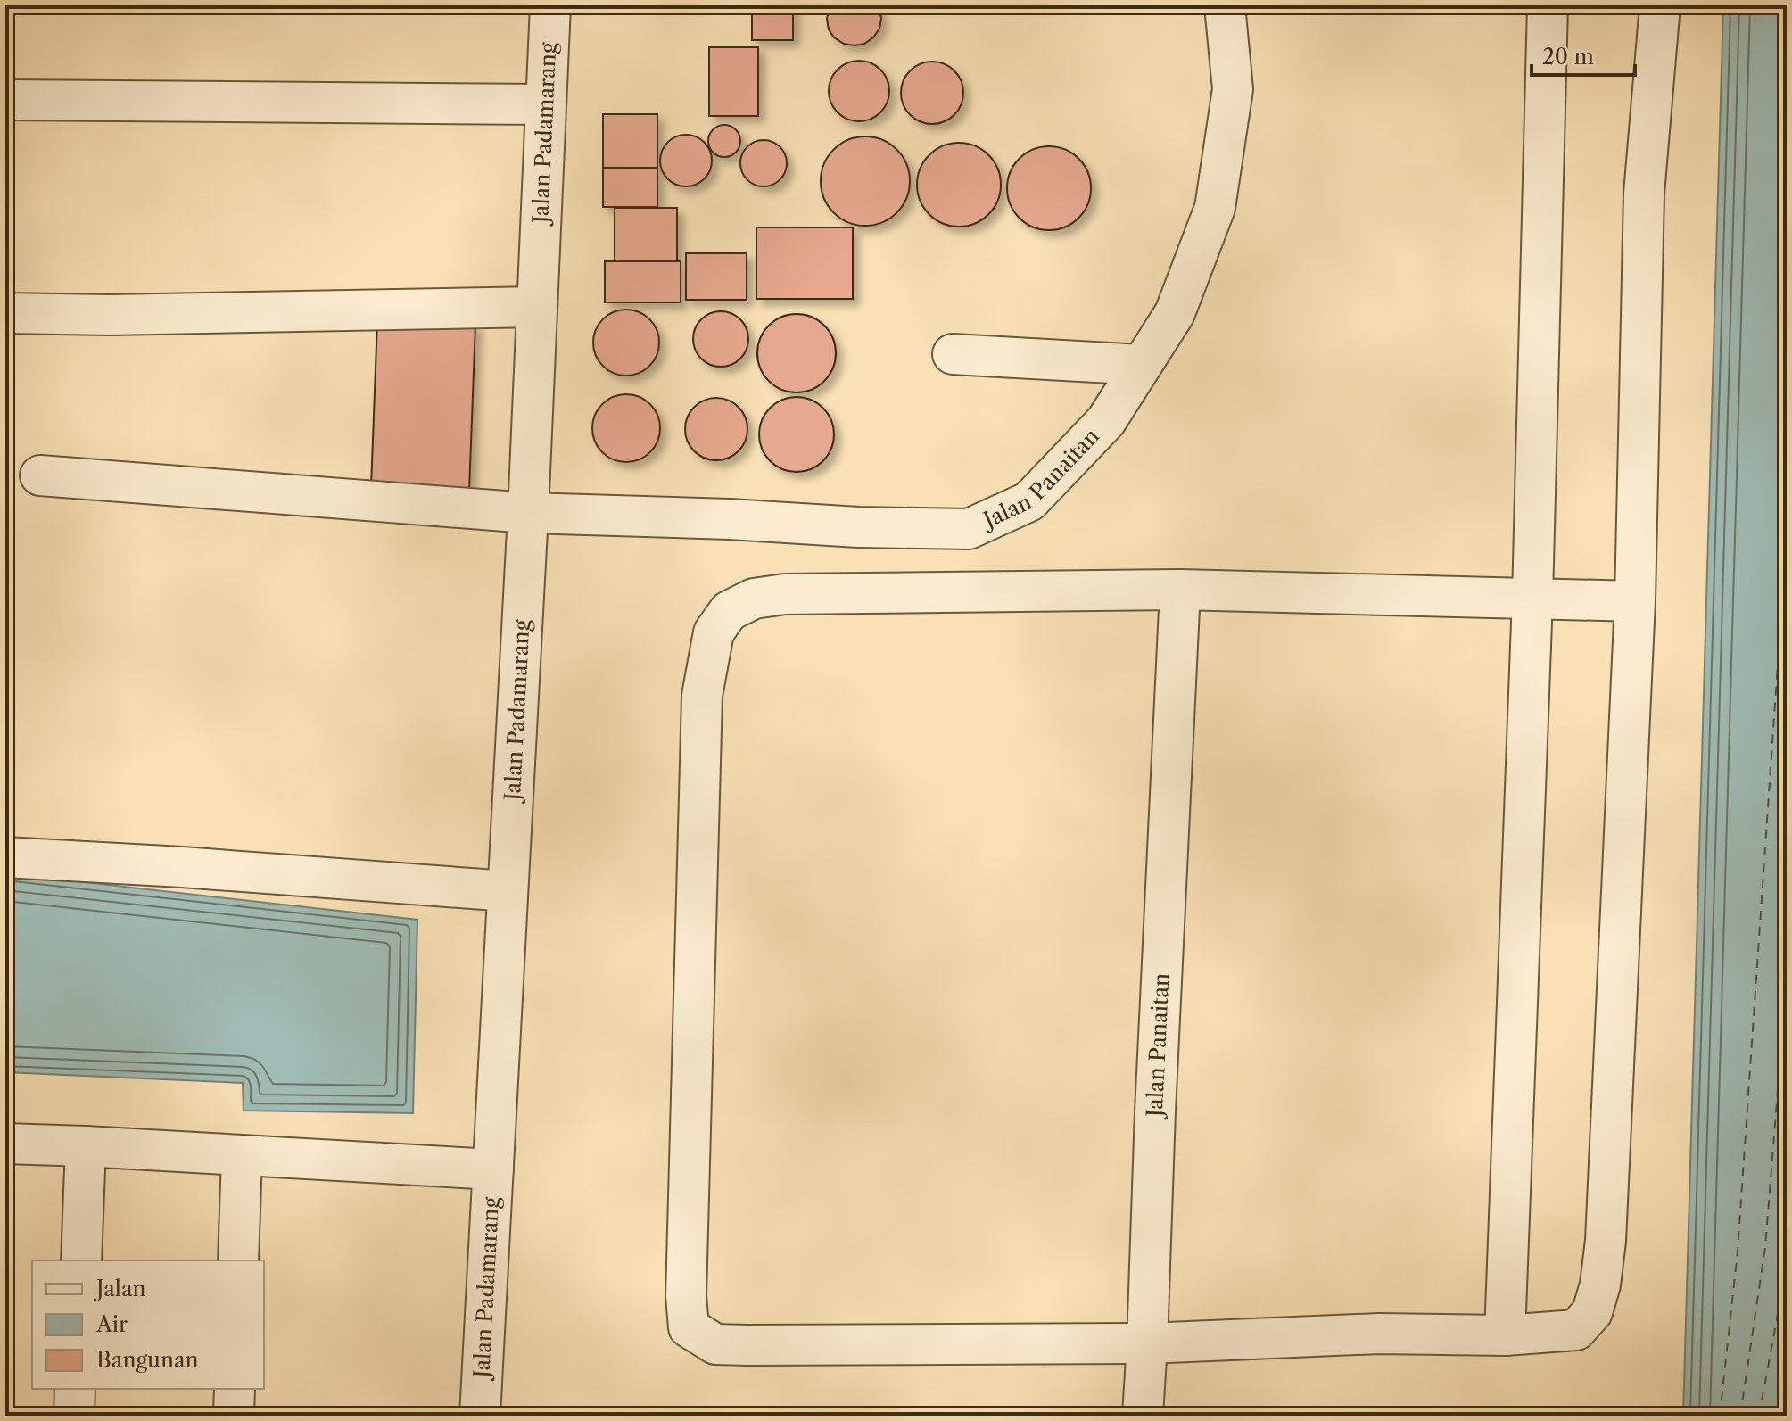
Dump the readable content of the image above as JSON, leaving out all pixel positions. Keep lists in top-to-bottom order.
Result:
{
  "streets": {
    "lane": ["Jalan Padamarang", "Jalan Panaitan"]
  },
  "crossings": [
    ["Jalan Padamarang", "Jalan Panaitan"]
  ],
  "legend": ["Jalan", "Air", "Bangunan"],
  "scale_bar": "20 m"
}
